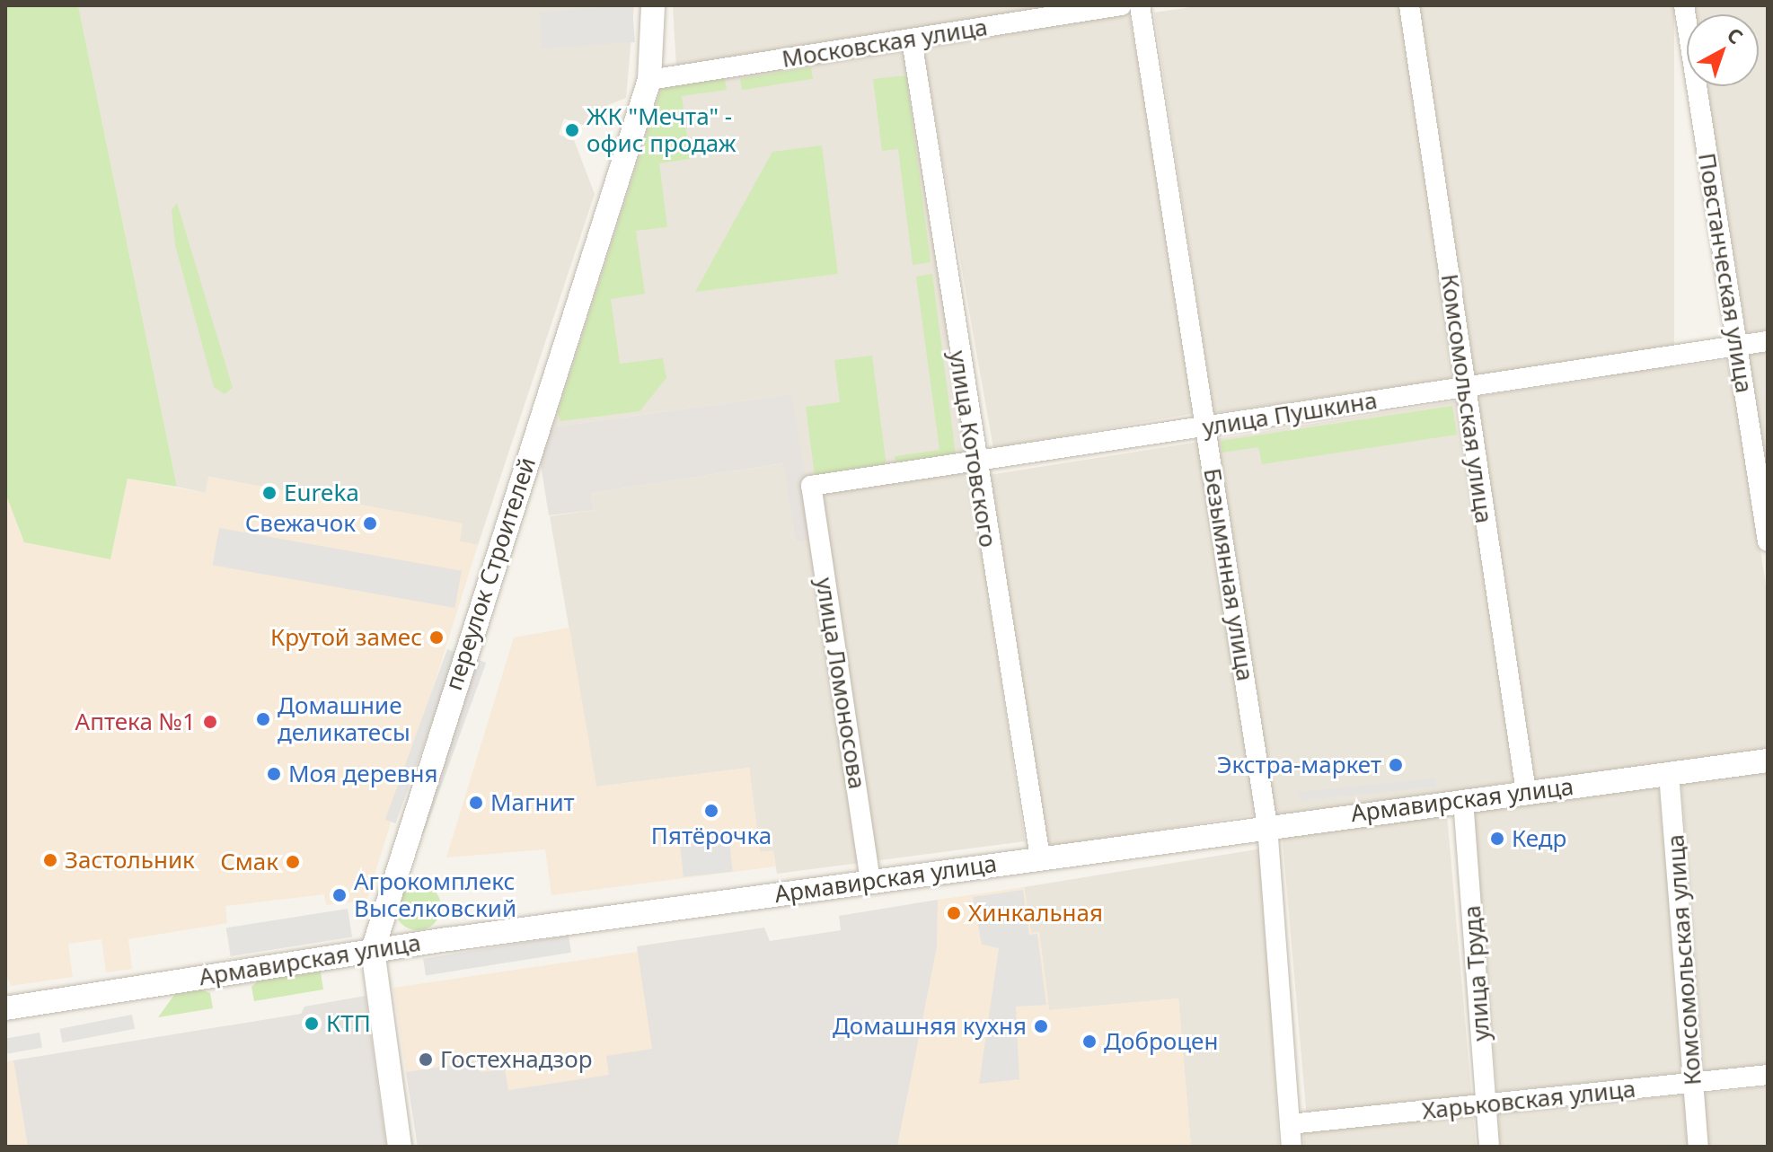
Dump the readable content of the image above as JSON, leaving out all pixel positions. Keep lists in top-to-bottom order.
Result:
{
  "streets": {
    "street": [
      "Московская улица",
      "Повстанческая улица",
      "Комсомольская улица",
      "улица Пушкина",
      "улица Котовского",
      "переулок Строителей",
      "Безымянная улица",
      "улица Ломоносова",
      "Армавирская улица",
      "улица Труда",
      "Харьковская улица"
    ]
  },
  "crossings": [
    ["Московская улица", "улица Котовского"],
    ["Московская улица", "переулок Строителей"],
    ["Повстанческая улица", "улица Пушкина"],
    ["Комсомольская улица", "улица Пушкина"],
    ["Комсомольская улица", "Армавирская улица"],
    ["Комсомольская улица", "Харьковская улица"],
    ["улица Пушкина", "улица Котовского"],
    ["улица Пушкина", "Безымянная улица"],
    ["улица Пушкина", "улица Ломоносова"],
    ["улица Котовского", "Армавирская улица"],
    ["переулок Строителей", "Армавирская улица"],
    ["Безымянная улица", "Армавирская улица"],
    ["Безымянная улица", "Харьковская улица"],
    ["улица Ломоносова", "Армавирская улица"],
    ["Армавирская улица", "улица Труда"],
    ["улица Труда", "Харьковская улица"]
  ],
  "places": [
    "ЖК \"Мечта\" - офис продаж",
    "Eureka",
    "Свежачок",
    "Крутой замес",
    "Домашние деликатесы",
    "Аптека №1",
    "Экстра-маркет",
    "Моя деревня",
    "Магнит",
    "Пятёрочка",
    "Кедр",
    "Застольник",
    "Смак",
    "Агрокомплекс Выселковский",
    "Хинкальная",
    "КТП",
    "Домашняя кухня",
    "Доброцен",
    "Гостехнадзор"
  ],
  "north": "top right"
}
